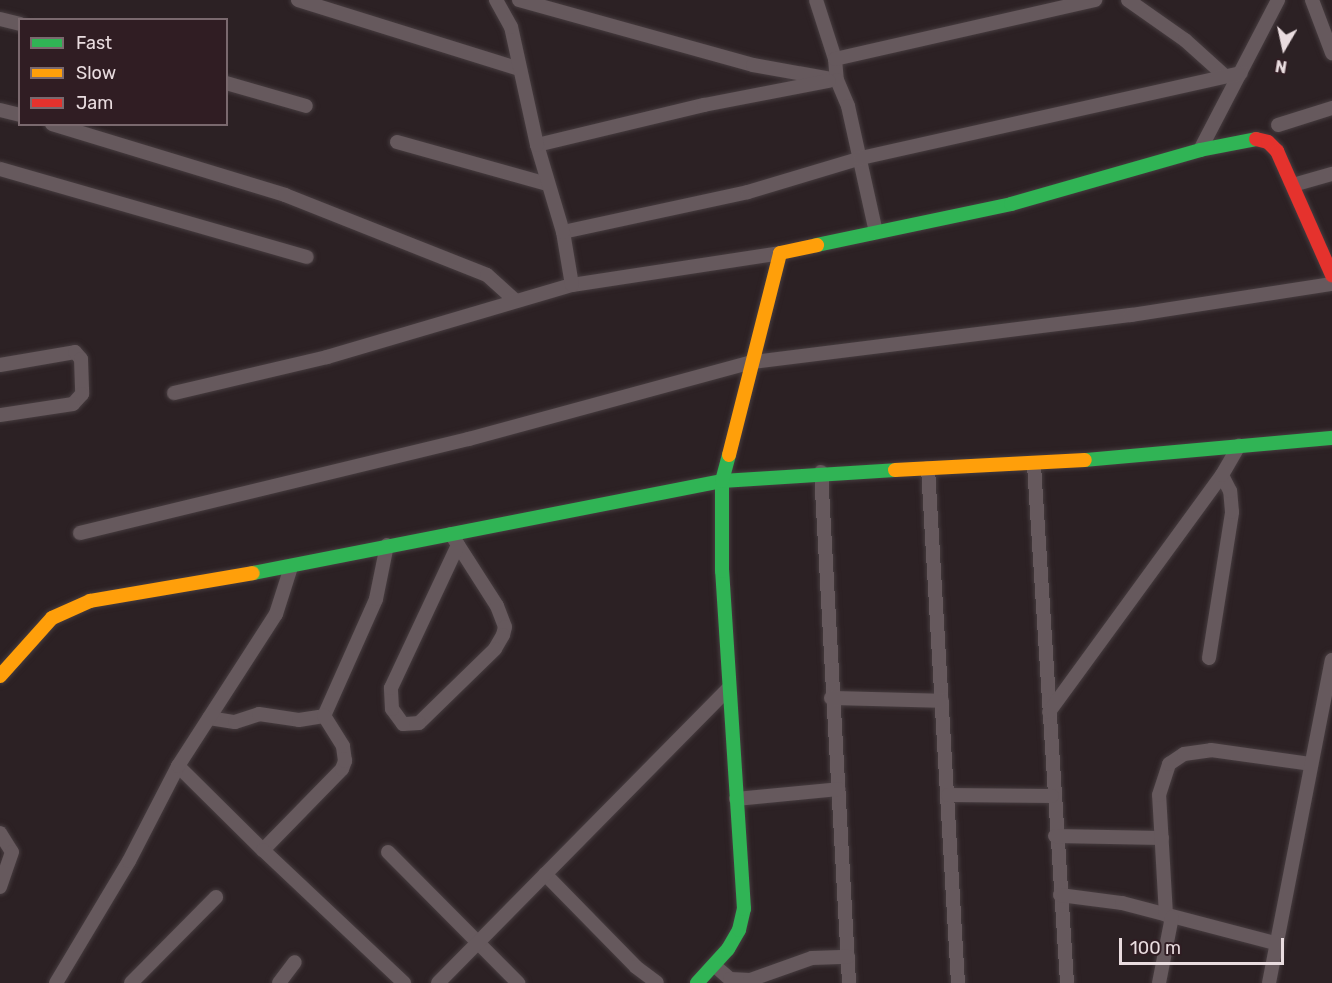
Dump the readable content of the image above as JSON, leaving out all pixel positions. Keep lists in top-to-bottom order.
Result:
{
  "legend": ["Fast", "Slow", "Jam"],
  "scale_bar": "100 m",
  "north": "bottom"
}
